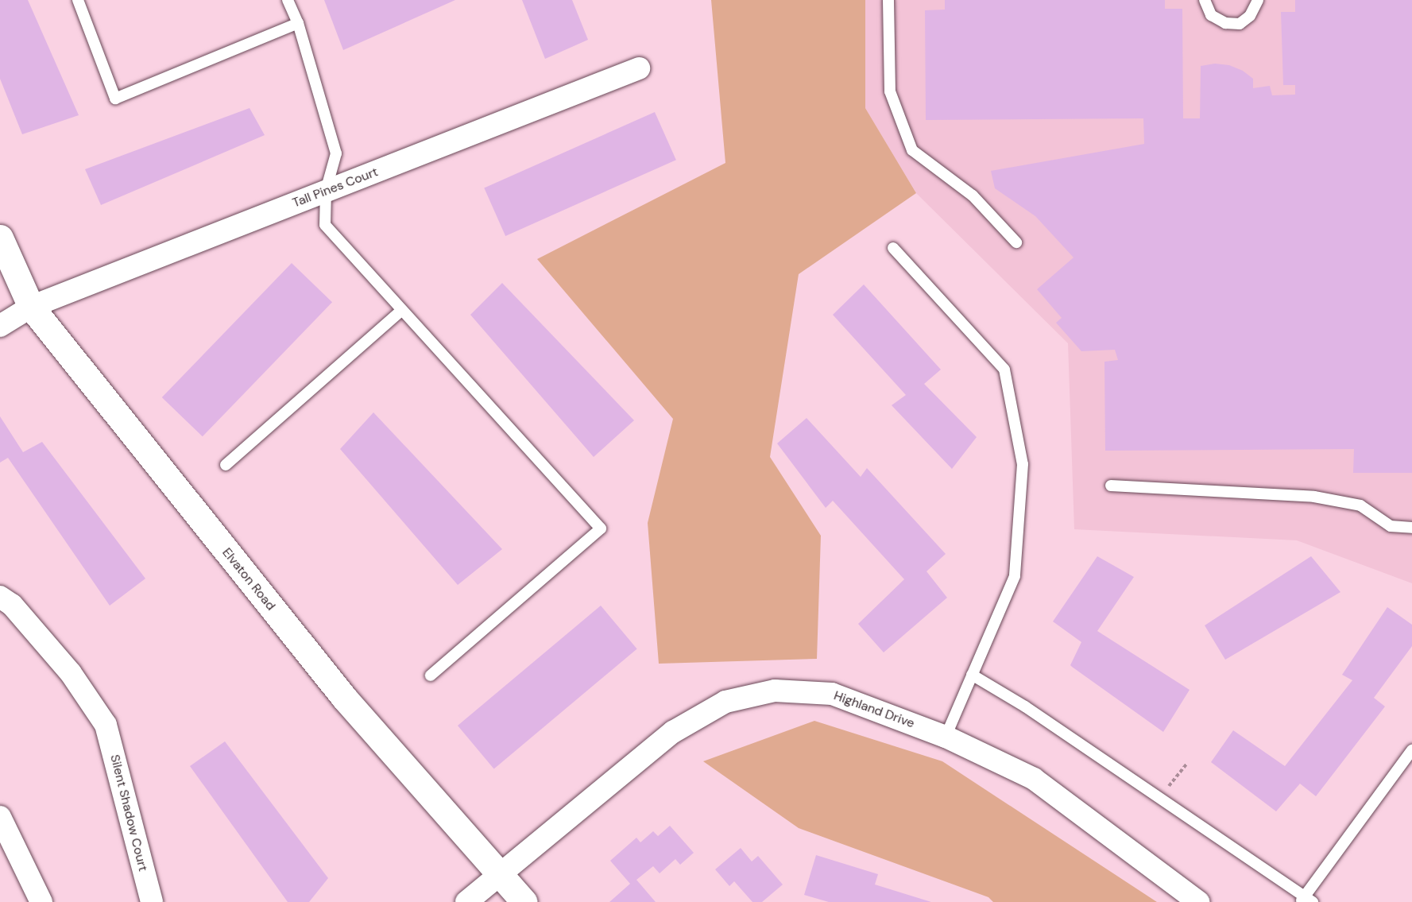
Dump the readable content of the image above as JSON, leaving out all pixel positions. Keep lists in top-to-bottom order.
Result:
{
  "streets": {
    "street": [
      "Tall Pines Court",
      "Elvaton Road",
      "Highland Drive",
      "Silent Shadow Court"
    ]
  },
  "crossings": [
    ["Tall Pines Court", "Elvaton Road"],
    ["Elvaton Road", "Highland Drive"]
  ]
}
